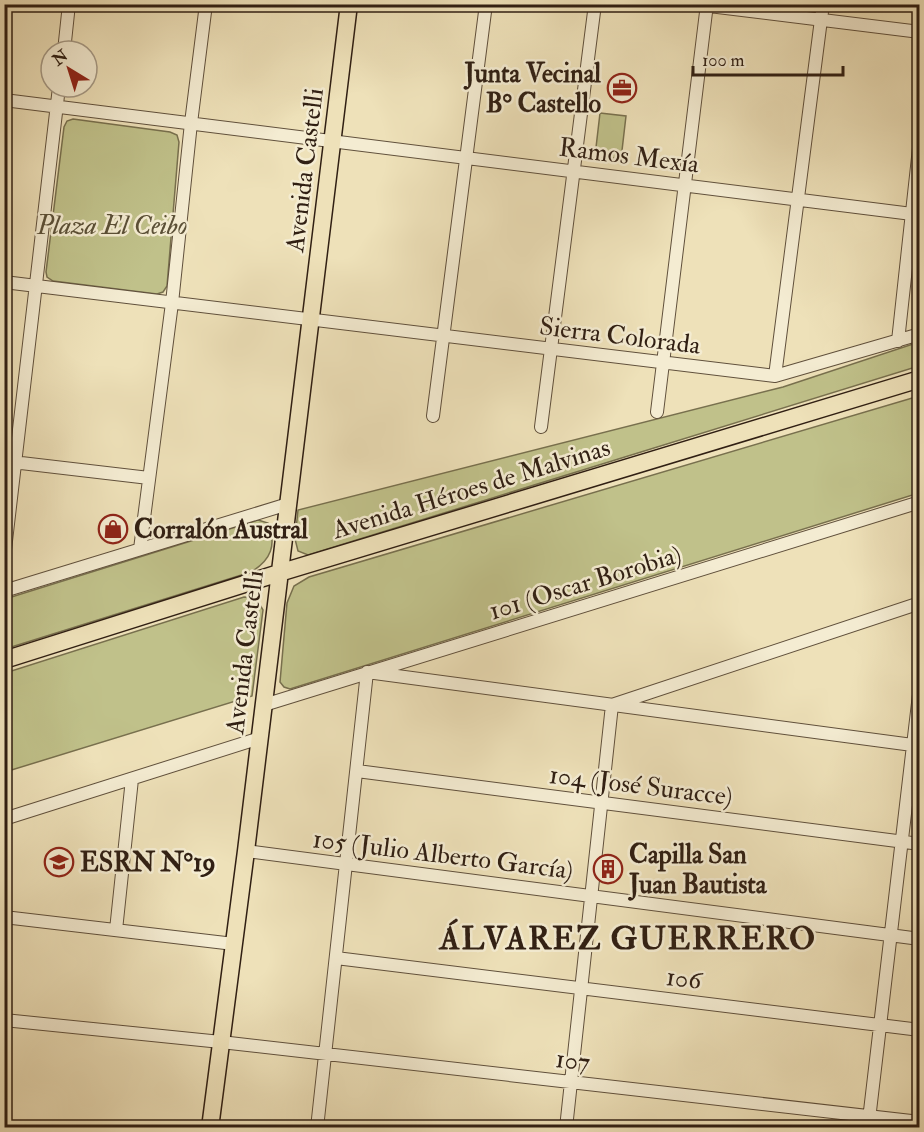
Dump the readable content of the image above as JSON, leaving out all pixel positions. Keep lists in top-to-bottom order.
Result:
{
  "streets": {
    "main road": ["Avenida Castelli", "Avenida Héroes de Malvinas"],
    "street": [
      "Ramos Mexía",
      "Sierra Colorada",
      "101 (Oscar Borobia)",
      "104 (José Suracce)",
      "105 (Julio Alberto García)",
      "106",
      "107"
    ]
  },
  "crossings": [
    ["Ramos Mexía", "Avenida Castelli"],
    ["Avenida Castelli", "Sierra Colorada"],
    ["Avenida Castelli", "Avenida Héroes de Malvinas"],
    ["Avenida Castelli", "101 (Oscar Borobia)"],
    ["Avenida Castelli", "105 (Julio Alberto García)"],
    ["Avenida Castelli", "107"]
  ],
  "districts": ["ÁLVAREZ GUERRERO"],
  "parks": ["Plaza El Ceibo"],
  "places": {
    "office": ["Junta Vecinal B° Castello"],
    "shop": ["Corralón Austral"],
    "school or university": ["ESRN N°19"],
    "building": ["Capilla San Juan Bautista"]
  },
  "scale_bar": "100 m",
  "north": "top left"
}
